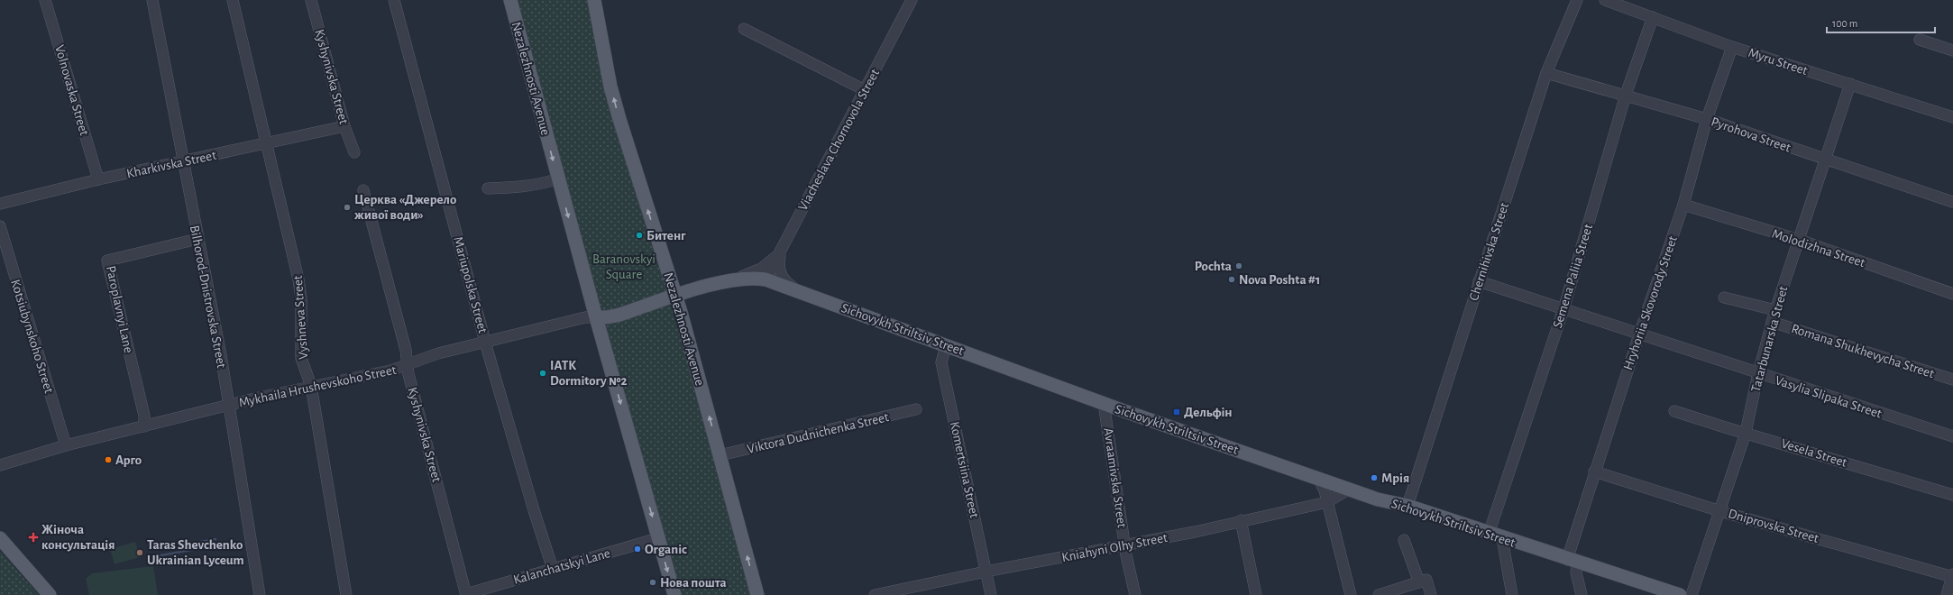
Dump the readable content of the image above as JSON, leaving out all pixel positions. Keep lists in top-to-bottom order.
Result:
{
  "streets": {
    "main road": ["Nezalezhnosti Avenue", "Sichovykh Striltsiv Street", "Mykhaila Hrushevskoho Street"],
    "street": [
      "Myru Street",
      "Kyshynivska Street",
      "Volnovaska Street",
      "Pyrohova Street",
      "Viacheslava Chornovola Street",
      "Kharkivska Street",
      "Molodizhna Street",
      "Chernihivska Street",
      "Semena Paliia Street",
      "Mariupolska Street",
      "Bilhorod-Dnistrovska Street",
      "Hryhoriia Skovorody Street",
      "Paroplavnyi Lane",
      "Vyshneva Street",
      "Kotsiubynskoho Street",
      "Tatarbunarska Street",
      "Romana Shukhevycha Street",
      "Vasylia Slipaka Street",
      "Viktora Dudnichenka Street",
      "Vesela Street",
      "Komertsiina Street",
      "Avraamivska Street",
      "Dniprovska Street",
      "Kniahyni Olhy Street",
      "Kalanchatskyi Lane"
    ]
  },
  "crossings": [
    ["Myru Street", "Semena Paliia Street"],
    ["Myru Street", "Hryhoriia Skovorody Street"],
    ["Myru Street", "Tatarbunarska Street"],
    ["Kyshynivska Street", "Kharkivska Street"],
    ["Kyshynivska Street", "Mykhaila Hrushevskoho Street"],
    ["Kyshynivska Street", "Kalanchatskyi Lane"],
    ["Nezalezhnosti Avenue", "Sichovykh Striltsiv Street"],
    ["Nezalezhnosti Avenue", "Mykhaila Hrushevskoho Street"],
    ["Nezalezhnosti Avenue", "Viktora Dudnichenka Street"],
    ["Nezalezhnosti Avenue", "Kalanchatskyi Lane"],
    ["Volnovaska Street", "Kharkivska Street"],
    ["Pyrohova Street", "Chernihivska Street"],
    ["Pyrohova Street", "Semena Paliia Street"],
    ["Pyrohova Street", "Hryhoriia Skovorody Street"],
    ["Pyrohova Street", "Tatarbunarska Street"],
    ["Viacheslava Chornovola Street", "Sichovykh Striltsiv Street"],
    ["Kharkivska Street", "Bilhorod-Dnistrovska Street"],
    ["Kharkivska Street", "Vyshneva Street"],
    ["Molodizhna Street", "Hryhoriia Skovorody Street"],
    ["Molodizhna Street", "Tatarbunarska Street"],
    ["Chernihivska Street", "Sichovykh Striltsiv Street"],
    ["Chernihivska Street", "Vasylia Slipaka Street"],
    ["Semena Paliia Street", "Sichovykh Striltsiv Street"],
    ["Semena Paliia Street", "Vasylia Slipaka Street"],
    ["Mariupolska Street", "Mykhaila Hrushevskoho Street"],
    ["Mariupolska Street", "Kalanchatskyi Lane"],
    ["Bilhorod-Dnistrovska Street", "Paroplavnyi Lane"],
    ["Bilhorod-Dnistrovska Street", "Mykhaila Hrushevskoho Street"],
    ["Hryhoriia Skovorody Street", "Sichovykh Striltsiv Street"],
    ["Hryhoriia Skovorody Street", "Vasylia Slipaka Street"],
    ["Hryhoriia Skovorody Street", "Dniprovska Street"],
    ["Paroplavnyi Lane", "Mykhaila Hrushevskoho Street"],
    ["Vyshneva Street", "Mykhaila Hrushevskoho Street"],
    ["Sichovykh Striltsiv Street", "Mykhaila Hrushevskoho Street"],
    ["Sichovykh Striltsiv Street", "Komertsiina Street"],
    ["Sichovykh Striltsiv Street", "Avraamivska Street"],
    ["Sichovykh Striltsiv Street", "Kniahyni Olhy Street"],
    ["Kotsiubynskoho Street", "Mykhaila Hrushevskoho Street"],
    ["Tatarbunarska Street", "Romana Shukhevycha Street"],
    ["Tatarbunarska Street", "Vasylia Slipaka Street"],
    ["Tatarbunarska Street", "Vesela Street"],
    ["Tatarbunarska Street", "Dniprovska Street"],
    ["Komertsiina Street", "Kniahyni Olhy Street"],
    ["Avraamivska Street", "Kniahyni Olhy Street"]
  ],
  "parks": ["Baranovskyi Square"],
  "places": {
    "other": [
      "Церква «Джерело живої води»",
      "Битенг",
      "Pochta",
      "Nova Poshta #1",
      "IATK Dormitory №2",
      "Арго",
      "Мрія",
      "Organic",
      "Taras Shevchenko Ukrainian Lyceum",
      "Нова пошта"
    ],
    "transit": ["Дельфін"],
    "health": ["Жіноча консультація"]
  },
  "scale_bar": "100 m"
}
